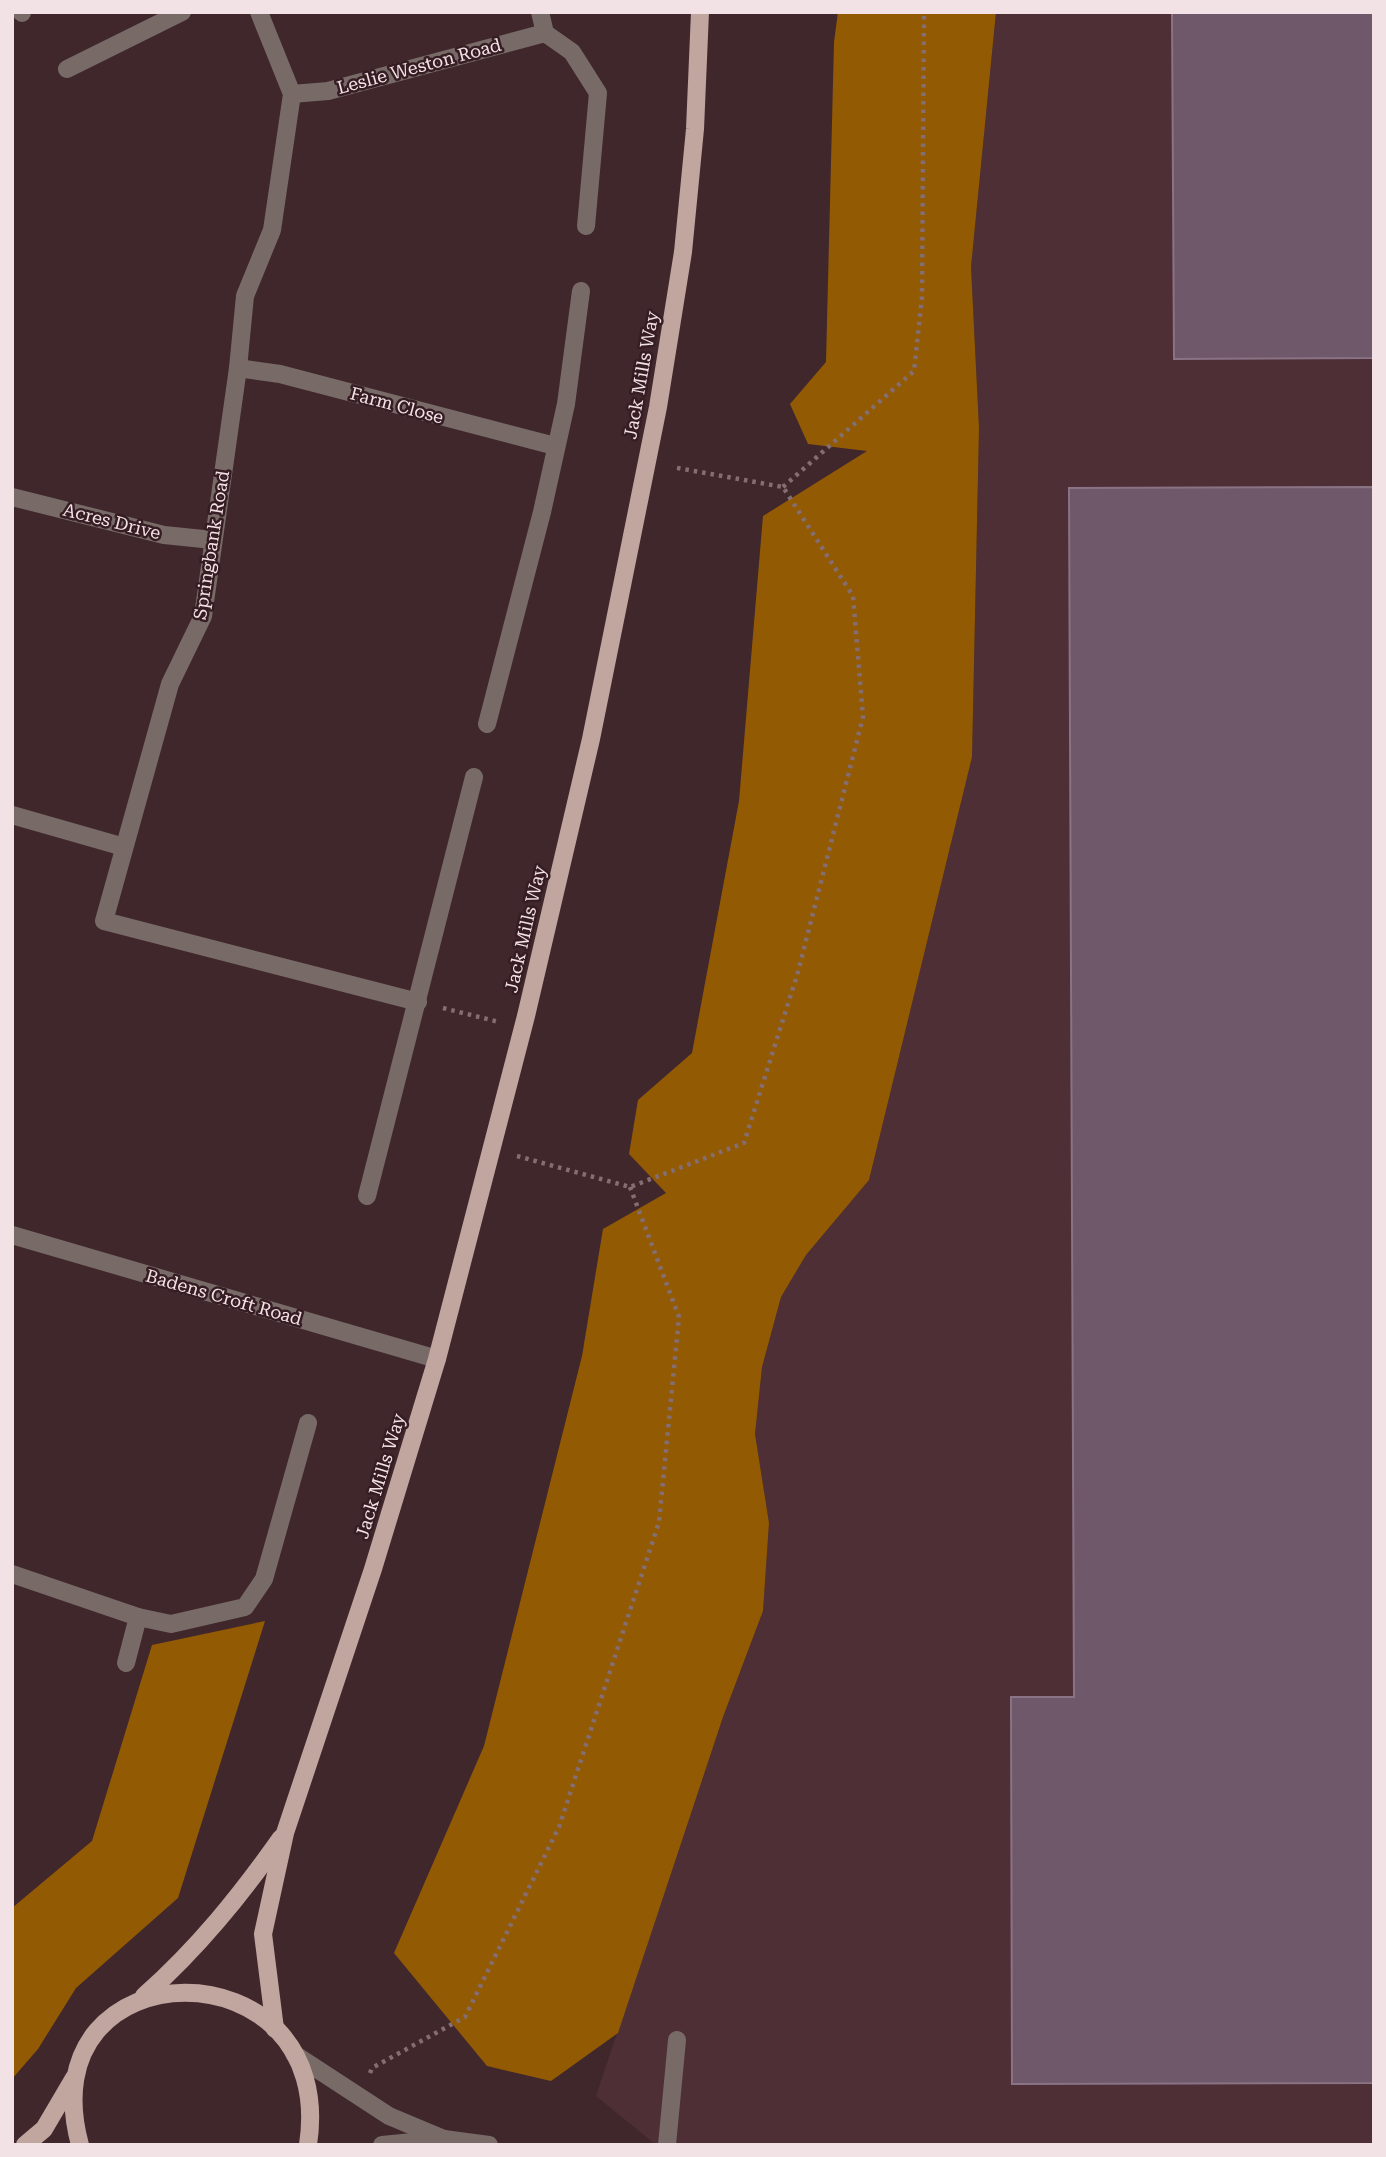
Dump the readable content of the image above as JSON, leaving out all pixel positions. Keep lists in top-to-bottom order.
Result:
{
  "streets": {
    "main road": ["Jack Mills Way"],
    "street": [
      "Leslie Weston Road",
      "Farm Close",
      "Acres Drive",
      "Springbank Road",
      "Badens Croft Road"
    ]
  },
  "crossings": [
    ["Leslie Weston Road", "Springbank Road"],
    ["Jack Mills Way", "Badens Croft Road"],
    ["Farm Close", "Springbank Road"],
    ["Acres Drive", "Springbank Road"]
  ]
}
